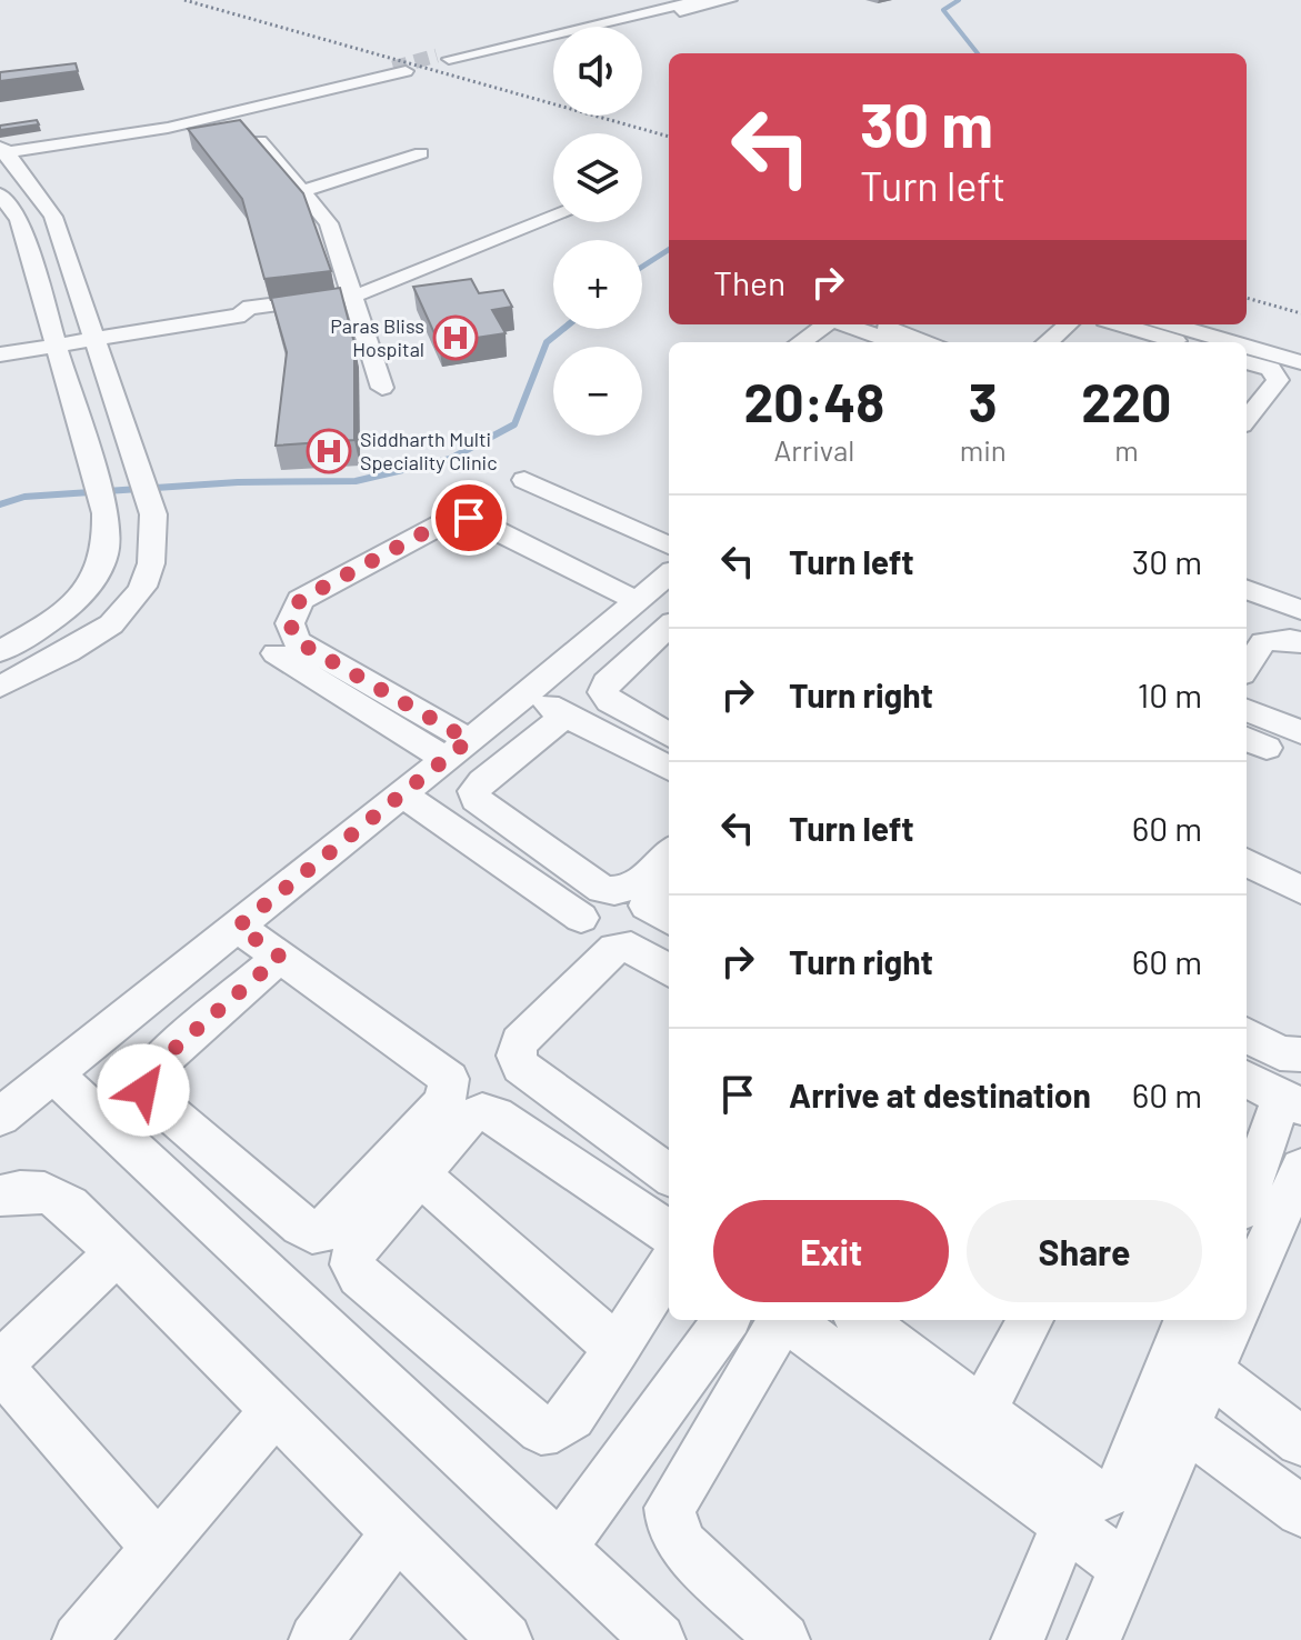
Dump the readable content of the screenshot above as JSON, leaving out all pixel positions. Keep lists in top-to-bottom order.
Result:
{
  "places": {
    "hospital": ["Paras Bliss Hospital", "Siddharth Multi Speciality Clinic"]
  },
  "page": {
    "map_buttons": ["+", "−"],
    "turn": ["30 m", "Turn left"],
    "then": "Then",
    "eta": [
      "20:48",
      "Arrival",
      "3",
      "min",
      "220",
      "m"
    ],
    "list": [
      {
        "name": "Turn left",
        "value": "30 m"
      },
      {
        "name": "Turn right",
        "value": "10 m"
      },
      {
        "name": "Turn left",
        "value": "60 m"
      },
      {
        "name": "Turn right",
        "value": "60 m"
      },
      {
        "name": "Arrive at destination",
        "value": "60 m"
      }
    ],
    "buttons": ["Exit", "Share"]
  }
}
